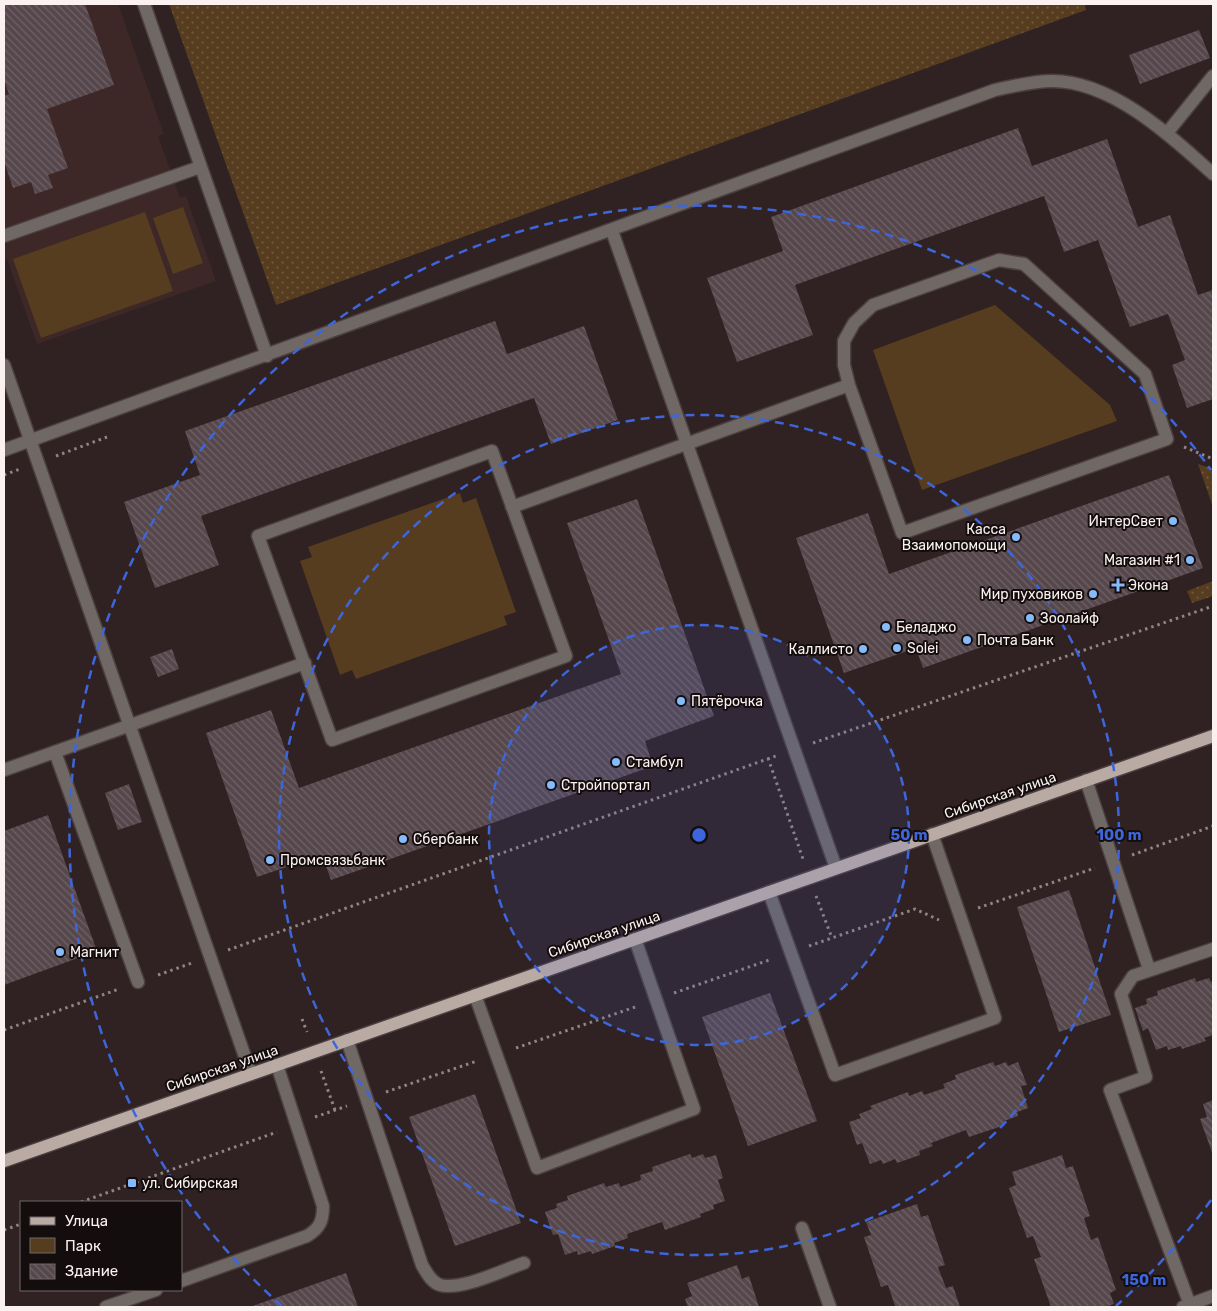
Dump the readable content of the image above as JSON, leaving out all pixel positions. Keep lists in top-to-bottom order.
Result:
{
  "streets": {
    "main road": ["Сибирская улица"]
  },
  "places": {
    "other": [
      "ИнтерСвет",
      "Касса Взаимопомощи",
      "Магазин #1",
      "Мир пуховиков",
      "Зоолайф",
      "Беладжо",
      "Почта Банк",
      "Solei",
      "Каллисто",
      "Пятёрочка",
      "Стамбул",
      "Стройпортал",
      "Сбербанк",
      "Промсвязьбанк",
      "Магнит"
    ],
    "health": ["Экона"],
    "transit": ["ул. Сибирская"]
  },
  "legend": ["Улица", "Парк", "Здание"],
  "rings": ["50 m", "100 m", "150 m"]
}
